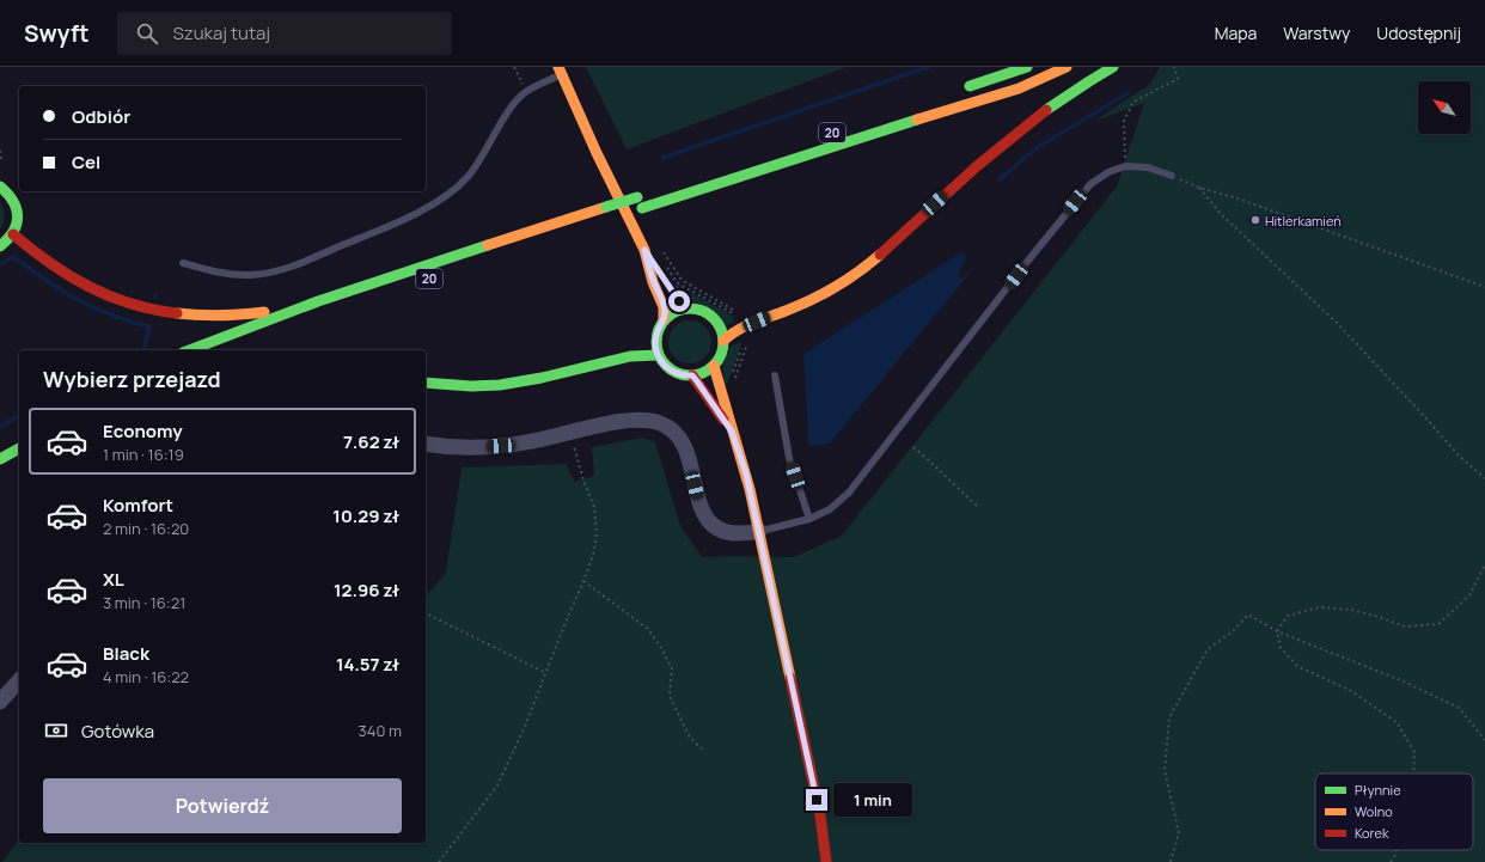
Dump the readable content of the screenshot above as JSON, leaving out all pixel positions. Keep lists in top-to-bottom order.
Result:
{
  "streets": {
    "main road": ["20"]
  },
  "places": ["Hitlerkamień"],
  "legend": ["Płynnie", "Wolno", "Korek"],
  "north": "top left",
  "page": {
    "header": "Swyft",
    "search": "Szukaj tutaj",
    "nav": ["Mapa", "Warstwy", "Udostępnij"],
    "banner": ["Odbiór", "Cel"],
    "heading": "Wybierz przejazd",
    "list": [
      {
        "name": "Economy",
        "note": "1 min · 16:19",
        "value": "7.62 zł"
      },
      {
        "name": "Komfort",
        "note": "2 min · 16:20",
        "value": "10.29 zł"
      },
      {
        "name": "XL",
        "note": "3 min · 16:21",
        "value": "12.96 zł"
      },
      {
        "name": "Black",
        "note": "4 min · 16:22",
        "value": "14.57 zł"
      }
    ],
    "pay": ["Gotówka", "340 m"],
    "buttons": "Potwierdź",
    "bubble": "1 min"
  }
}
